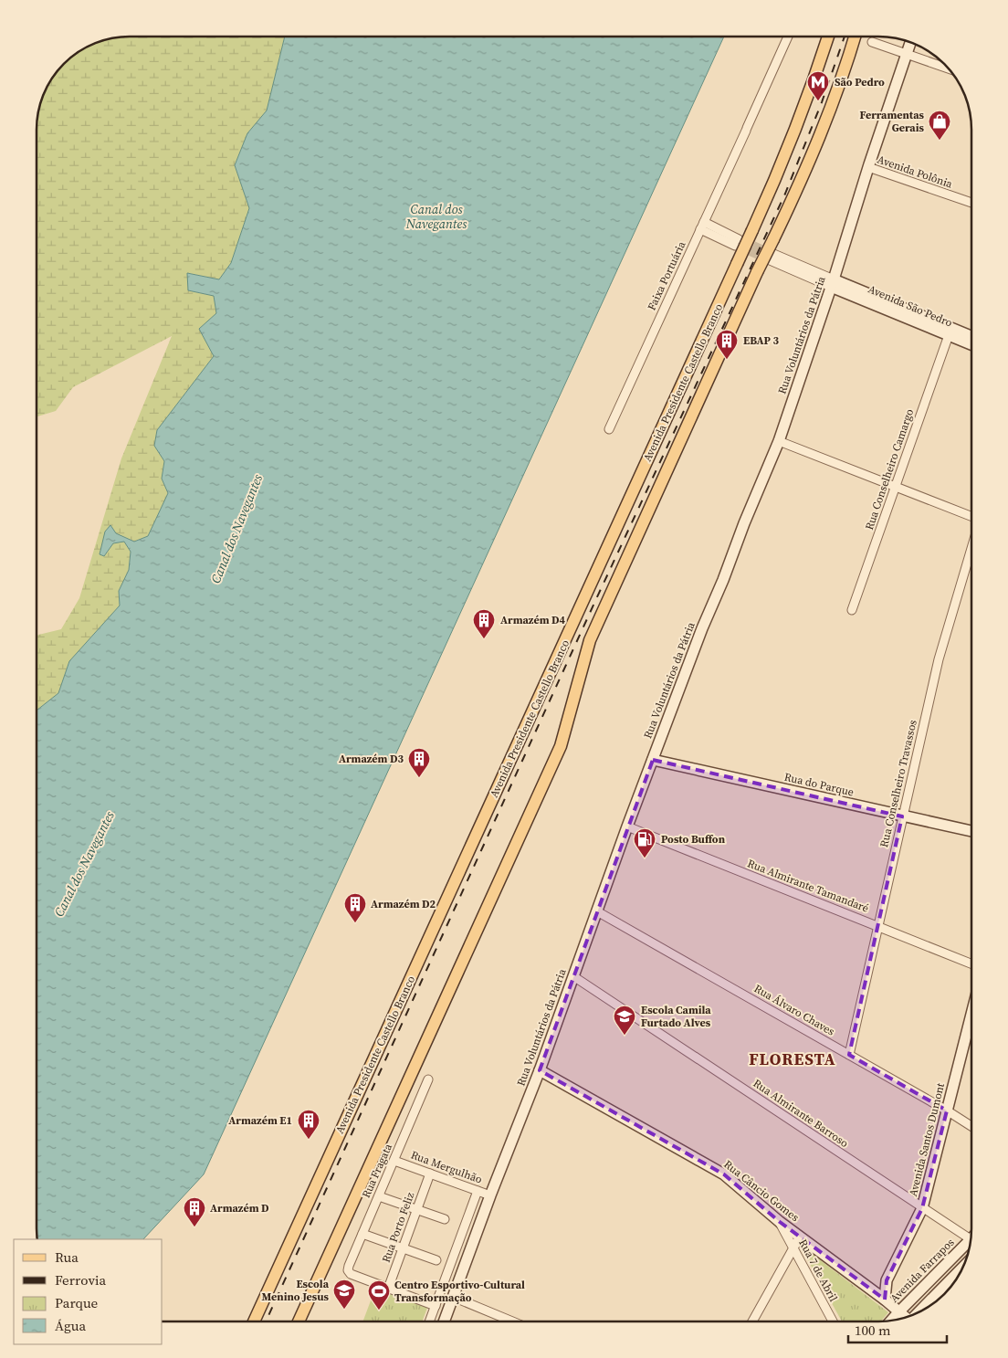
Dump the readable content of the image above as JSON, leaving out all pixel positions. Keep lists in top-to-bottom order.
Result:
{
  "streets": {
    "main road": [
      "Avenida São Pedro",
      "Rua Voluntários da Pátria",
      "Avenida Presidente Castello Branco",
      "Rua do Parque",
      "Avenida Santos Dumont",
      "Rua Câncio Gomes",
      "Avenida Farrapos"
    ],
    "street": [
      "Avenida Polônia",
      "Faixa Portuária",
      "Rua Conselheiro Camargo",
      "Rua Conselheiro Travassos",
      "Rua Almirante Tamandaré",
      "Rua Álvaro Chaves",
      "Rua Almirante Barroso",
      "Rua Mergulhão",
      "Rua Fragata",
      "Rua Porto Feliz",
      "Rua 7 de Abril"
    ]
  },
  "crossings": [
    ["Avenida Polônia", "Rua Voluntários da Pátria"],
    ["Avenida São Pedro", "Rua Voluntários da Pátria"],
    ["Avenida São Pedro", "Rua Conselheiro Camargo"],
    ["Rua Voluntários da Pátria", "Rua do Parque"],
    ["Rua Voluntários da Pátria", "Rua Almirante Tamandaré"],
    ["Rua Voluntários da Pátria", "Rua Álvaro Chaves"],
    ["Rua Voluntários da Pátria", "Rua Almirante Barroso"],
    ["Rua Voluntários da Pátria", "Rua Mergulhão"],
    ["Rua Voluntários da Pátria", "Rua Câncio Gomes"],
    ["Rua Conselheiro Travassos", "Rua do Parque"],
    ["Rua Conselheiro Travassos", "Rua Almirante Tamandaré"],
    ["Rua Conselheiro Travassos", "Rua Álvaro Chaves"],
    ["Rua Álvaro Chaves", "Avenida Santos Dumont"],
    ["Rua Almirante Barroso", "Avenida Santos Dumont"],
    ["Rua Almirante Barroso", "Avenida Farrapos"],
    ["Avenida Santos Dumont", "Rua Câncio Gomes"],
    ["Rua Mergulhão", "Rua Fragata"],
    ["Rua Mergulhão", "Rua Porto Feliz"],
    ["Rua Fragata", "Rua Porto Feliz"],
    ["Rua Câncio Gomes", "Rua 7 de Abril"],
    ["Rua Câncio Gomes", "Avenida Farrapos"]
  ],
  "districts": ["FLORESTA"],
  "water": ["Canal dos Navegantes"],
  "places": {
    "metro station": ["São Pedro"],
    "shop": ["Ferramentas Gerais"],
    "building": [
      "EBAP 3",
      "Armazém D4",
      "Armazém D3",
      "Armazém D2",
      "Armazém E1",
      "Armazém D"
    ],
    "fuel station": ["Posto Buffon"],
    "school or university": ["Escola Camila Furtado Alves", "Escola Menino Jesus"],
    "sports": ["Centro Esportivo-Cultural Transformação"]
  },
  "legend": [
    "Rua",
    "Ferrovia",
    "Parque",
    "Água"
  ],
  "scale_bar": "100 m"
}
